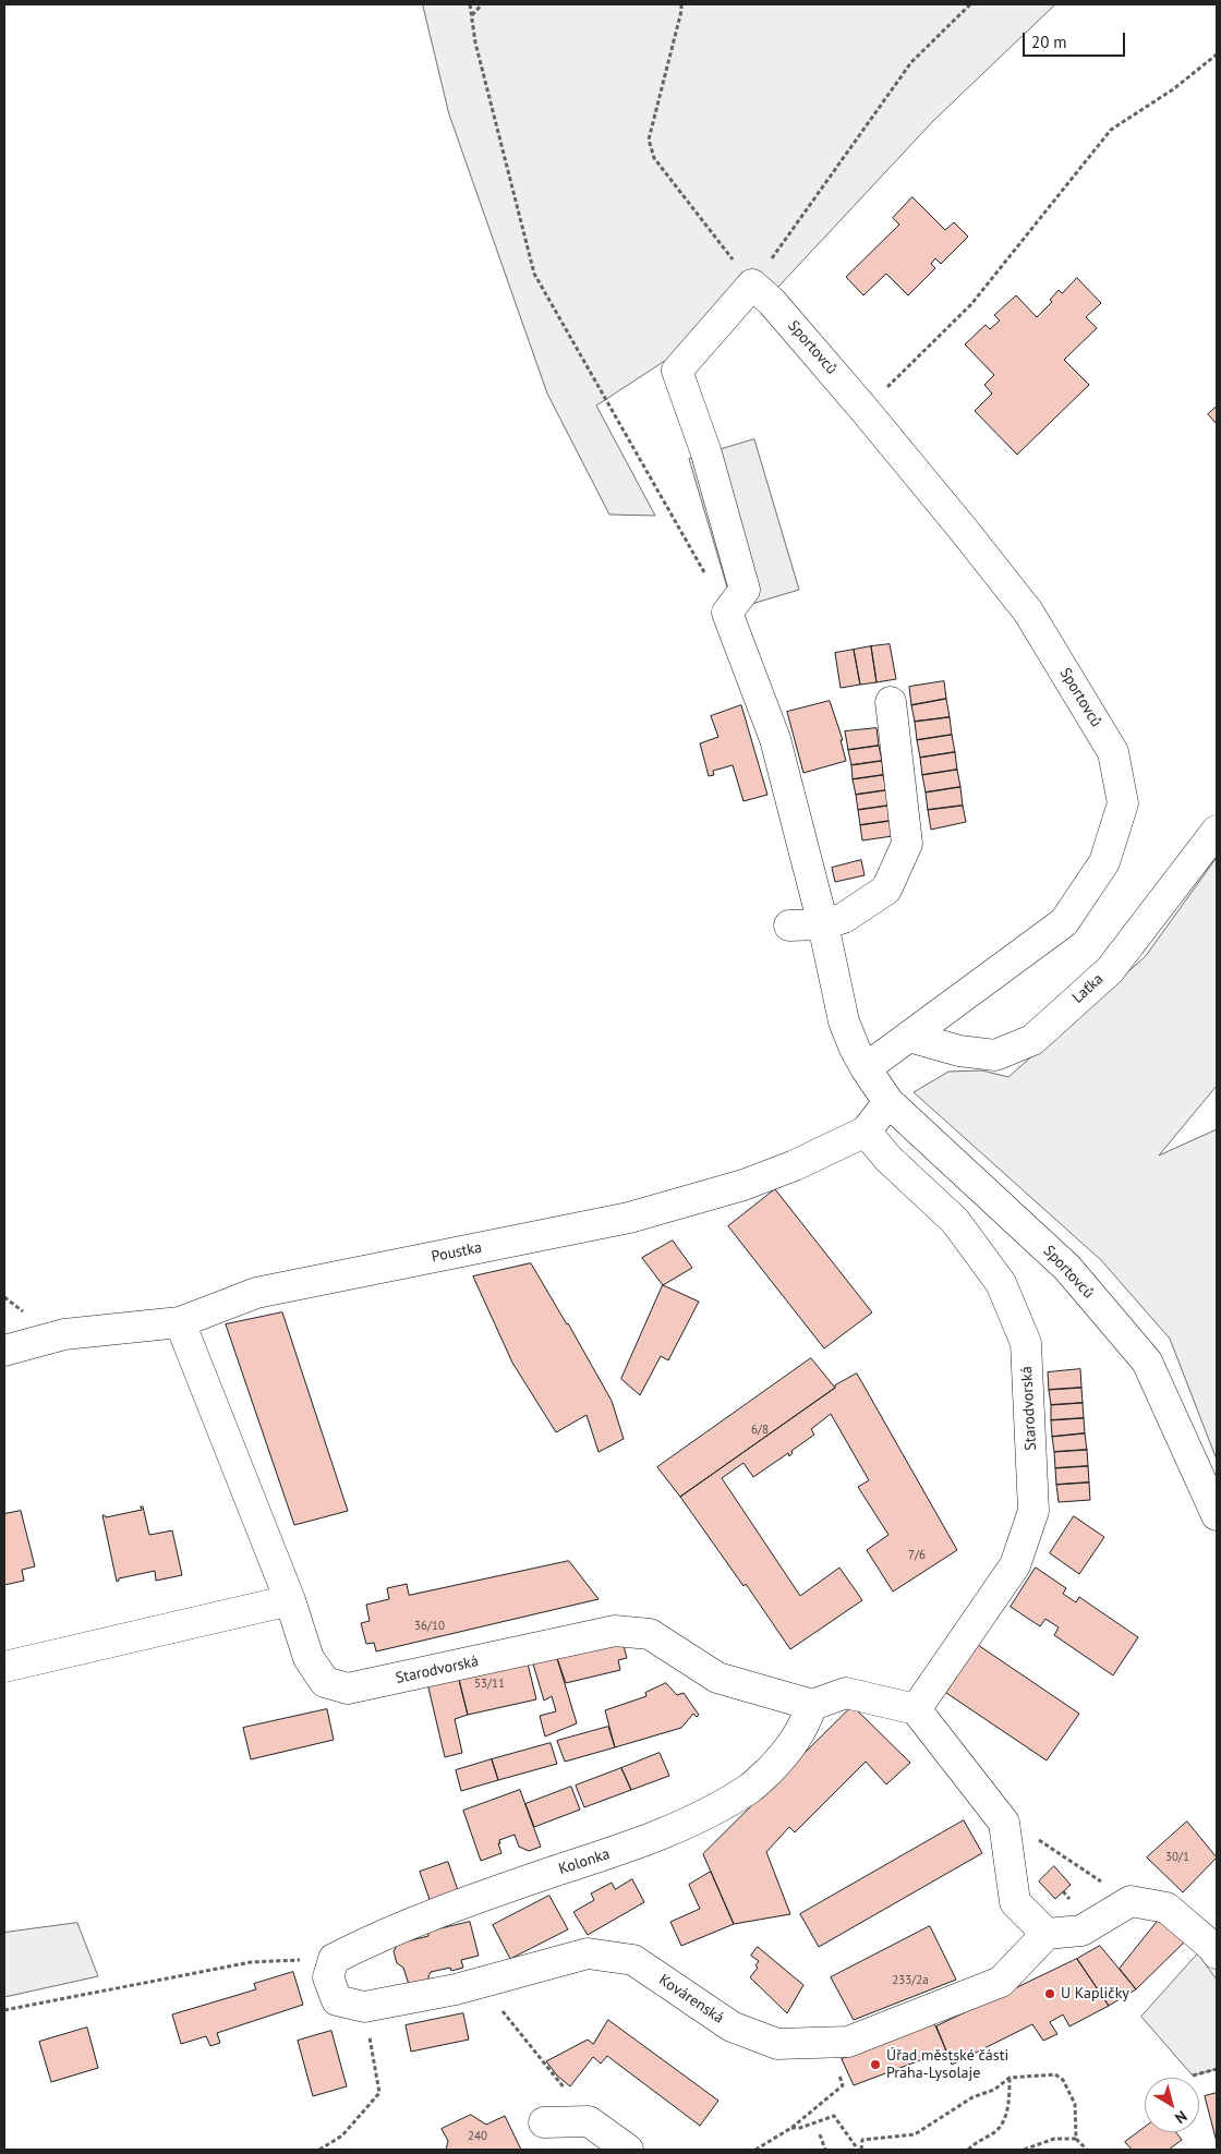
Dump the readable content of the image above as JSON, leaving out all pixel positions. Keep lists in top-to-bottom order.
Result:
{
  "streets": {
    "street": [
      "Sportovců",
      "Laťka",
      "Poustka",
      "Starodvorská",
      "Kolonka",
      "Kovárenská"
    ]
  },
  "crossings": [
    ["Sportovců", "Laťka"],
    ["Sportovců", "Poustka"],
    ["Poustka", "Starodvorská"],
    ["Starodvorská", "Kolonka"],
    ["Kolonka", "Kovárenská"]
  ],
  "places": ["U Kapličky", "Úřad městské části Praha-Lysolaje"],
  "house_numbers": [
    "6/8",
    "7/6",
    "36/10",
    "53/11",
    "30/1",
    "233/2a",
    "240"
  ],
  "scale_bar": "20 m",
  "north": "bottom right"
}
